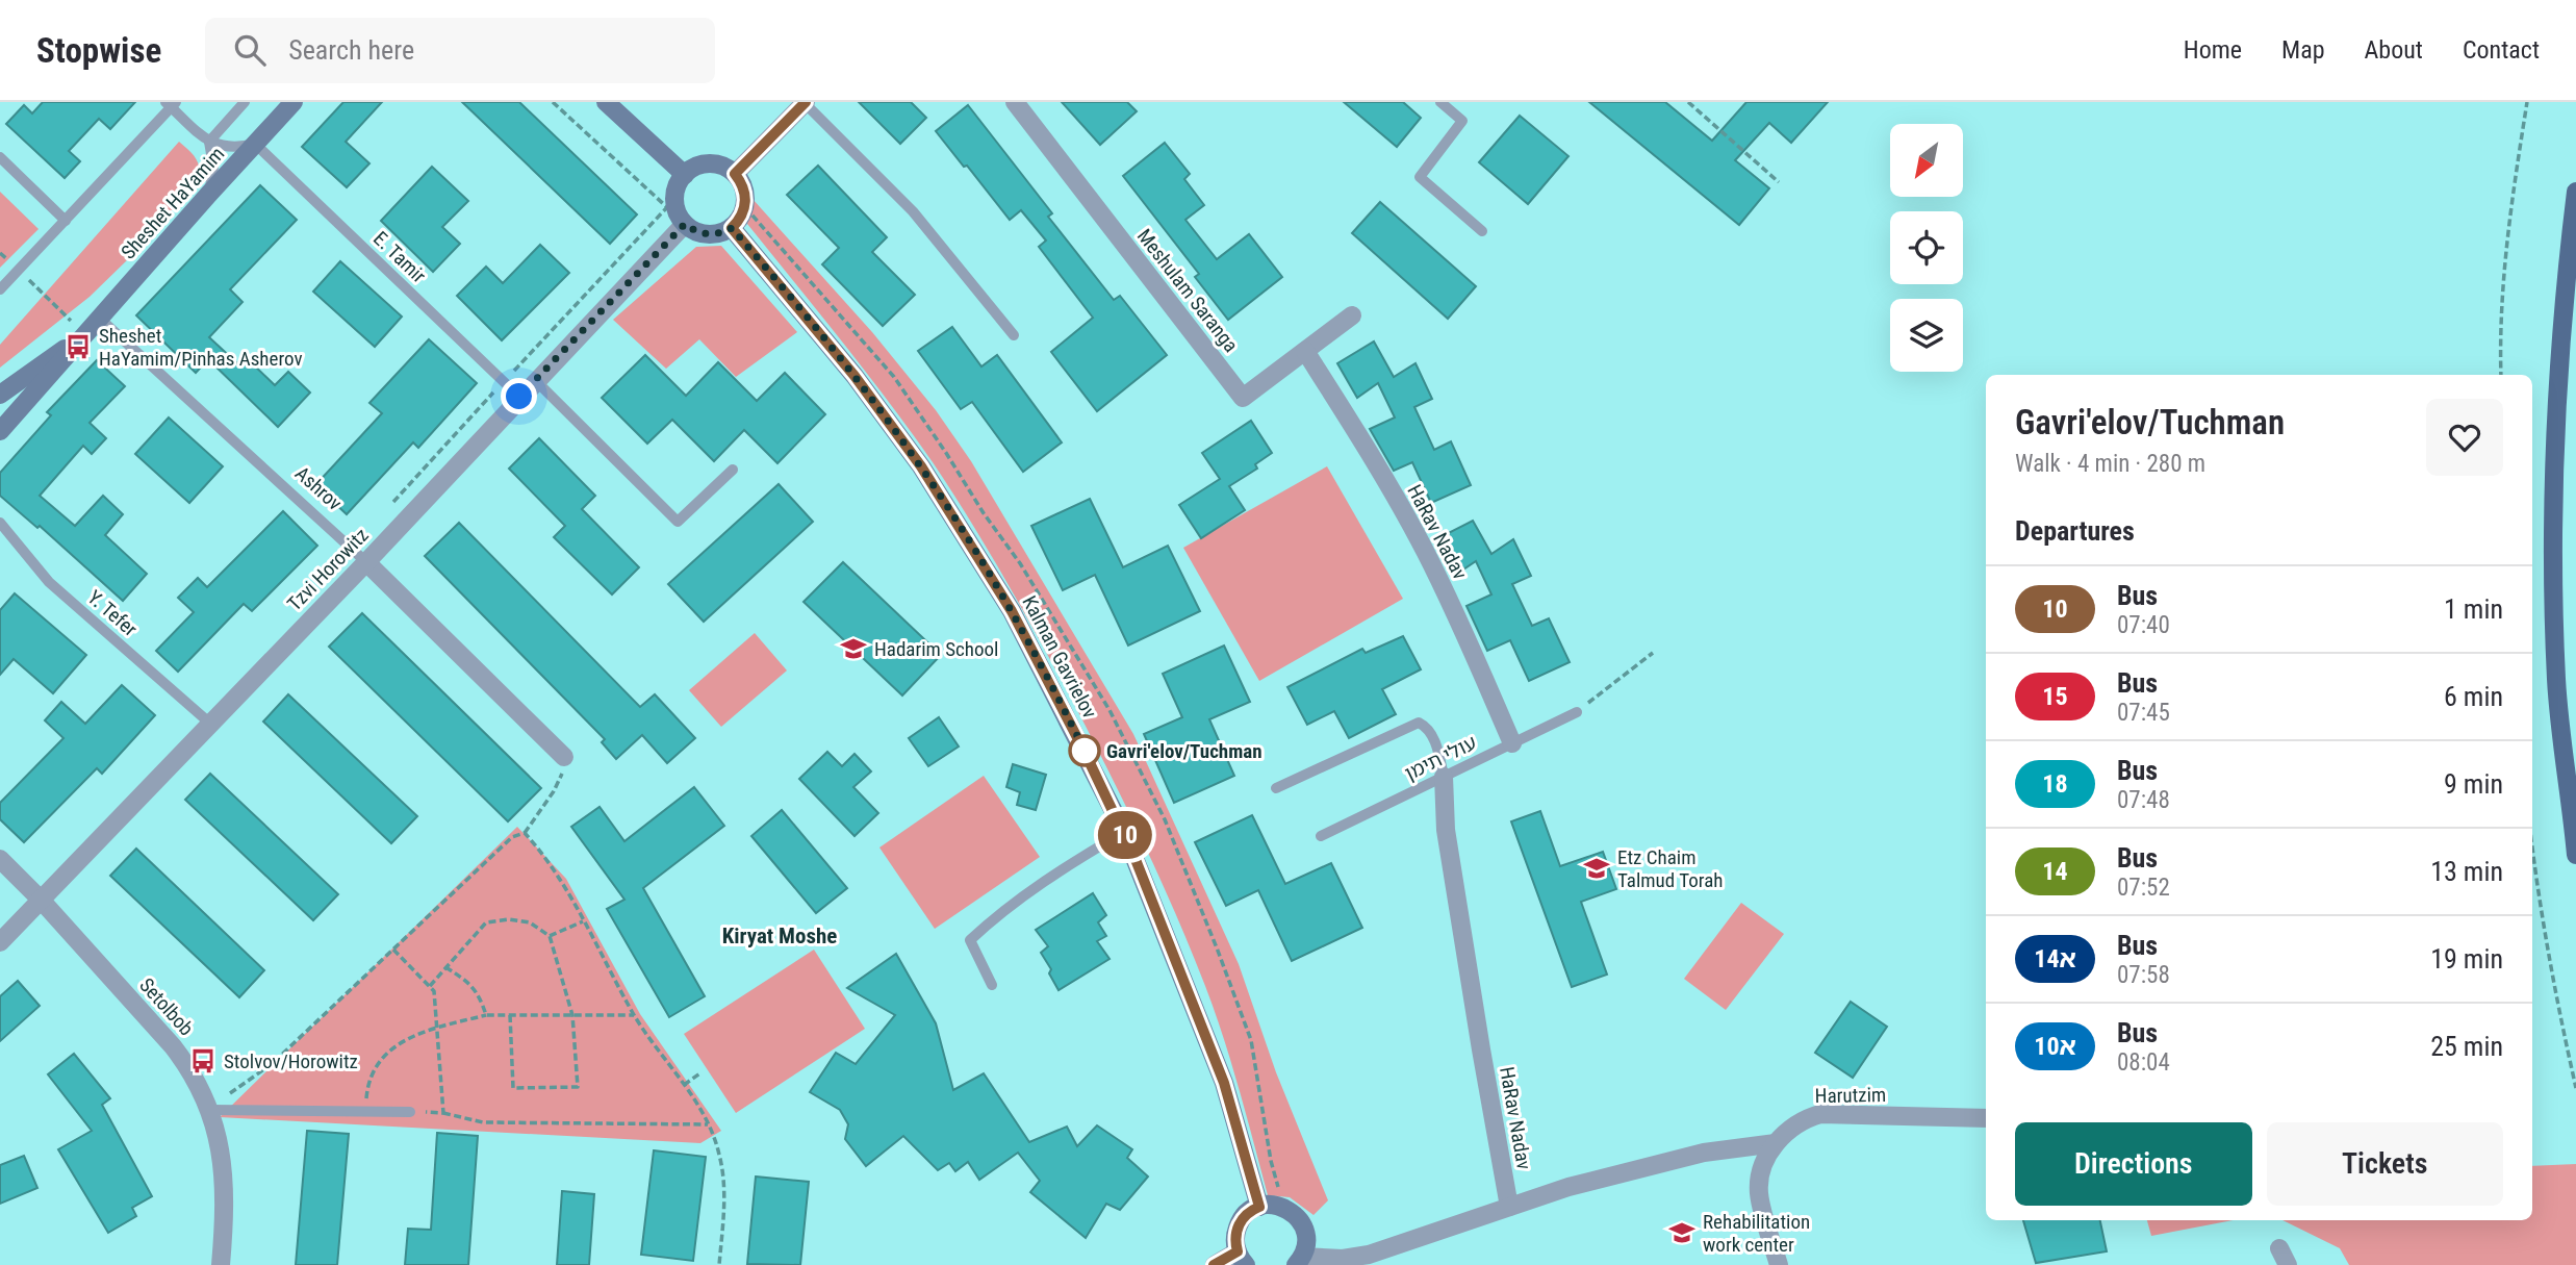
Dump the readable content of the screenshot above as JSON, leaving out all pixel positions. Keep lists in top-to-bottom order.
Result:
{
  "streets": {
    "street": [
      "Sheshet HaYamim",
      "Meshulam Saranga",
      "Ashrov",
      "HaRav Nadav",
      "Tzvi Horowitz",
      "Kalman Gavrielov",
      "Setolbob",
      "Harutzim"
    ],
    "lane": ["E. Tamir", "Y. Tefer", "עולי תימן"]
  },
  "crossings": [
    ["Sheshet HaYamim", "E. Tamir"],
    ["Sheshet HaYamim", "Ashrov"],
    ["E. Tamir", "Tzvi Horowitz"],
    ["Meshulam Saranga", "HaRav Nadav"],
    ["Ashrov", "Tzvi Horowitz"],
    ["HaRav Nadav", "עולי תימן"],
    ["Tzvi Horowitz", "Y. Tefer"],
    ["Tzvi Horowitz", "Kalman Gavrielov"],
    ["Tzvi Horowitz", "Setolbob"]
  ],
  "districts": ["Kiryat Moshe"],
  "places": {
    "bus stop": ["Sheshet HaYamim/Pinhas Asherov", "Stolvov/Horowitz"],
    "school or university": ["Hadarim School", "Etz Chaim Talmud Torah", "Rehabilitation work center"],
    "other": ["Gavri'elov/Tuchman"]
  },
  "lines": ["bus line 10"],
  "north": "bottom left",
  "page": {
    "header": "Stopwise",
    "search": "Search here",
    "nav": [
      "Home",
      "Map",
      "About",
      "Contact"
    ],
    "on_map": "10",
    "heading": [
      ["Gavri'elov/Tuchman", "Walk · 4 min · 280 m"],
      "Departures"
    ],
    "list": [
      {
        "mark": "10",
        "name": "Bus",
        "note": "07:40",
        "value": "1 min"
      },
      {
        "mark": "15",
        "name": "Bus",
        "note": "07:45",
        "value": "6 min"
      },
      {
        "mark": "18",
        "name": "Bus",
        "note": "07:48",
        "value": "9 min"
      },
      {
        "mark": "14",
        "name": "Bus",
        "note": "07:52",
        "value": "13 min"
      },
      {
        "mark": "14א",
        "name": "Bus",
        "note": "07:58",
        "value": "19 min"
      },
      {
        "mark": "10א",
        "name": "Bus",
        "note": "08:04",
        "value": "25 min"
      }
    ],
    "buttons": ["Directions", "Tickets"]
  }
}
